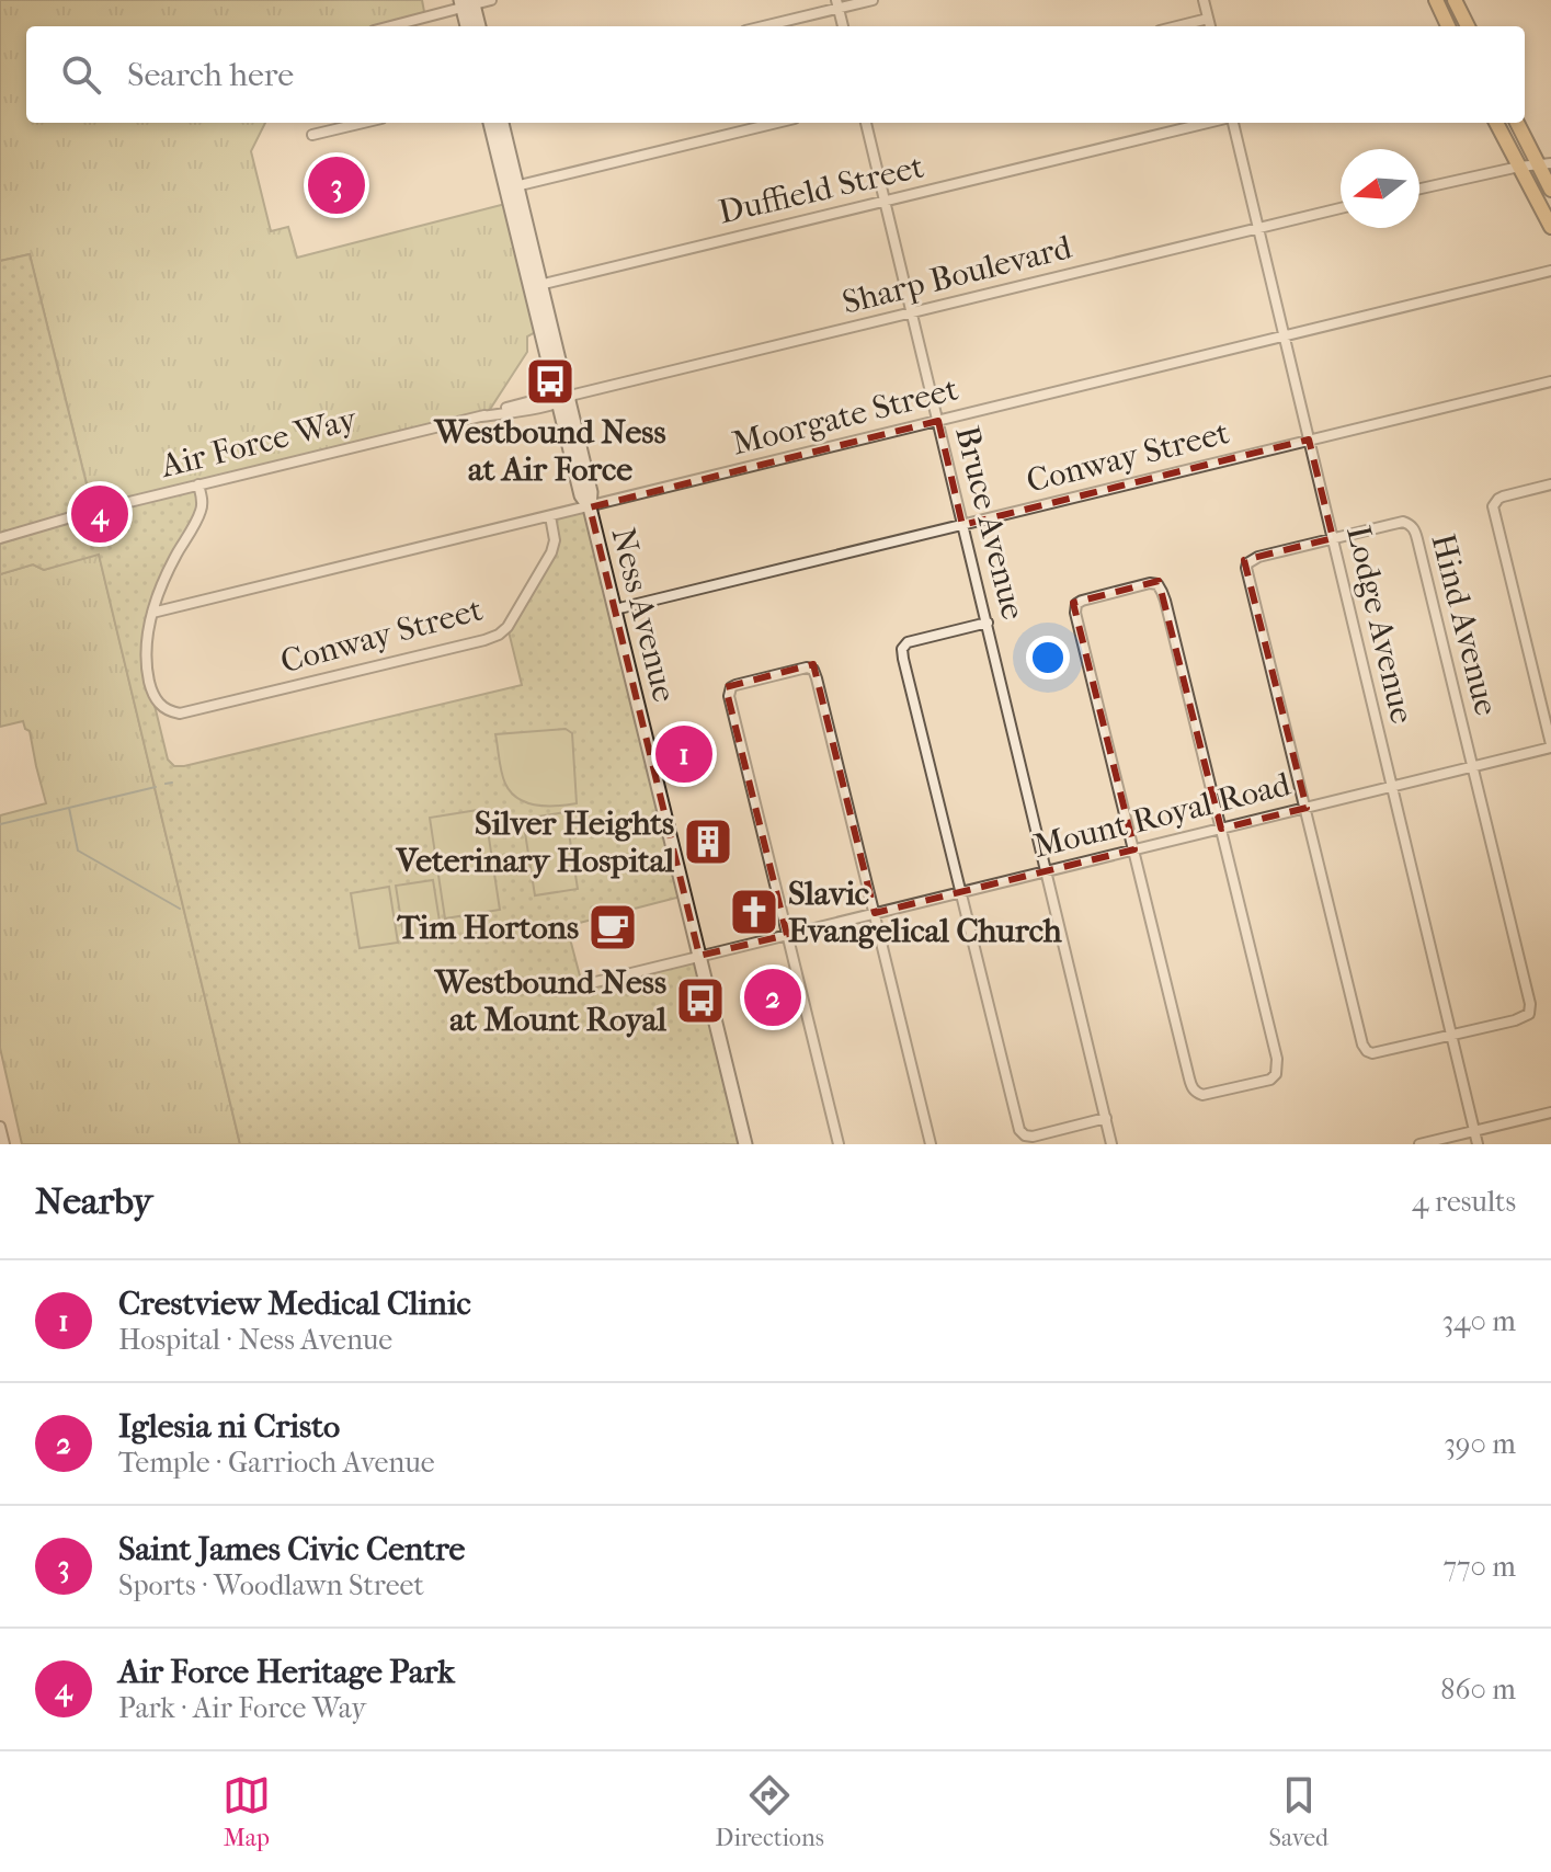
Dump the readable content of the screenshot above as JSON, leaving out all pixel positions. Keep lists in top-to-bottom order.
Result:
{
  "streets": {
    "main road": ["Ness Avenue"],
    "street": [
      "Duffield Street",
      "Sharp Boulevard",
      "Moorgate Street",
      "Air Force Way",
      "Conway Street",
      "Bruce Avenue",
      "Lodge Avenue",
      "Hind Avenue",
      "Mount Royal Road"
    ]
  },
  "crossings": [
    ["Duffield Street", "Bruce Avenue"],
    ["Duffield Street", "Ness Avenue"],
    ["Sharp Boulevard", "Air Force Way"],
    ["Sharp Boulevard", "Bruce Avenue"],
    ["Sharp Boulevard", "Ness Avenue"],
    ["Sharp Boulevard", "Lodge Avenue"],
    ["Moorgate Street", "Conway Street"],
    ["Moorgate Street", "Bruce Avenue"],
    ["Moorgate Street", "Ness Avenue"],
    ["Moorgate Street", "Lodge Avenue"],
    ["Air Force Way", "Ness Avenue"],
    ["Conway Street", "Bruce Avenue"],
    ["Conway Street", "Ness Avenue"],
    ["Conway Street", "Lodge Avenue"],
    ["Bruce Avenue", "Mount Royal Road"],
    ["Ness Avenue", "Mount Royal Road"],
    ["Lodge Avenue", "Hind Avenue"],
    ["Lodge Avenue", "Mount Royal Road"],
    ["Hind Avenue", "Mount Royal Road"]
  ],
  "places": {
    "bus stop": ["Westbound Ness at Air Force", "Westbound Ness at Mount Royal"],
    "building": ["Silver Heights Veterinary Hospital"],
    "church": ["Slavic Evangelical Church"],
    "cafe": ["Tim Hortons"]
  },
  "north": "left",
  "page": {
    "search": "Search here",
    "pins": [
      "3",
      "4",
      "1",
      "2"
    ],
    "heading": ["Nearby", "4 results"],
    "list": [
      {
        "mark": "1",
        "name": "Crestview Medical Clinic",
        "note": "Hospital · Ness Avenue",
        "value": "340 m"
      },
      {
        "mark": "2",
        "name": "Iglesia ni Cristo",
        "note": "Temple · Garrioch Avenue",
        "value": "390 m"
      },
      {
        "mark": "3",
        "name": "Saint James Civic Centre",
        "note": "Sports · Woodlawn Street",
        "value": "770 m"
      },
      {
        "mark": "4",
        "name": "Air Force Heritage Park",
        "note": "Park · Air Force Way",
        "value": "860 m"
      }
    ],
    "nav": ["Map", "Directions", "Saved"]
  }
}
